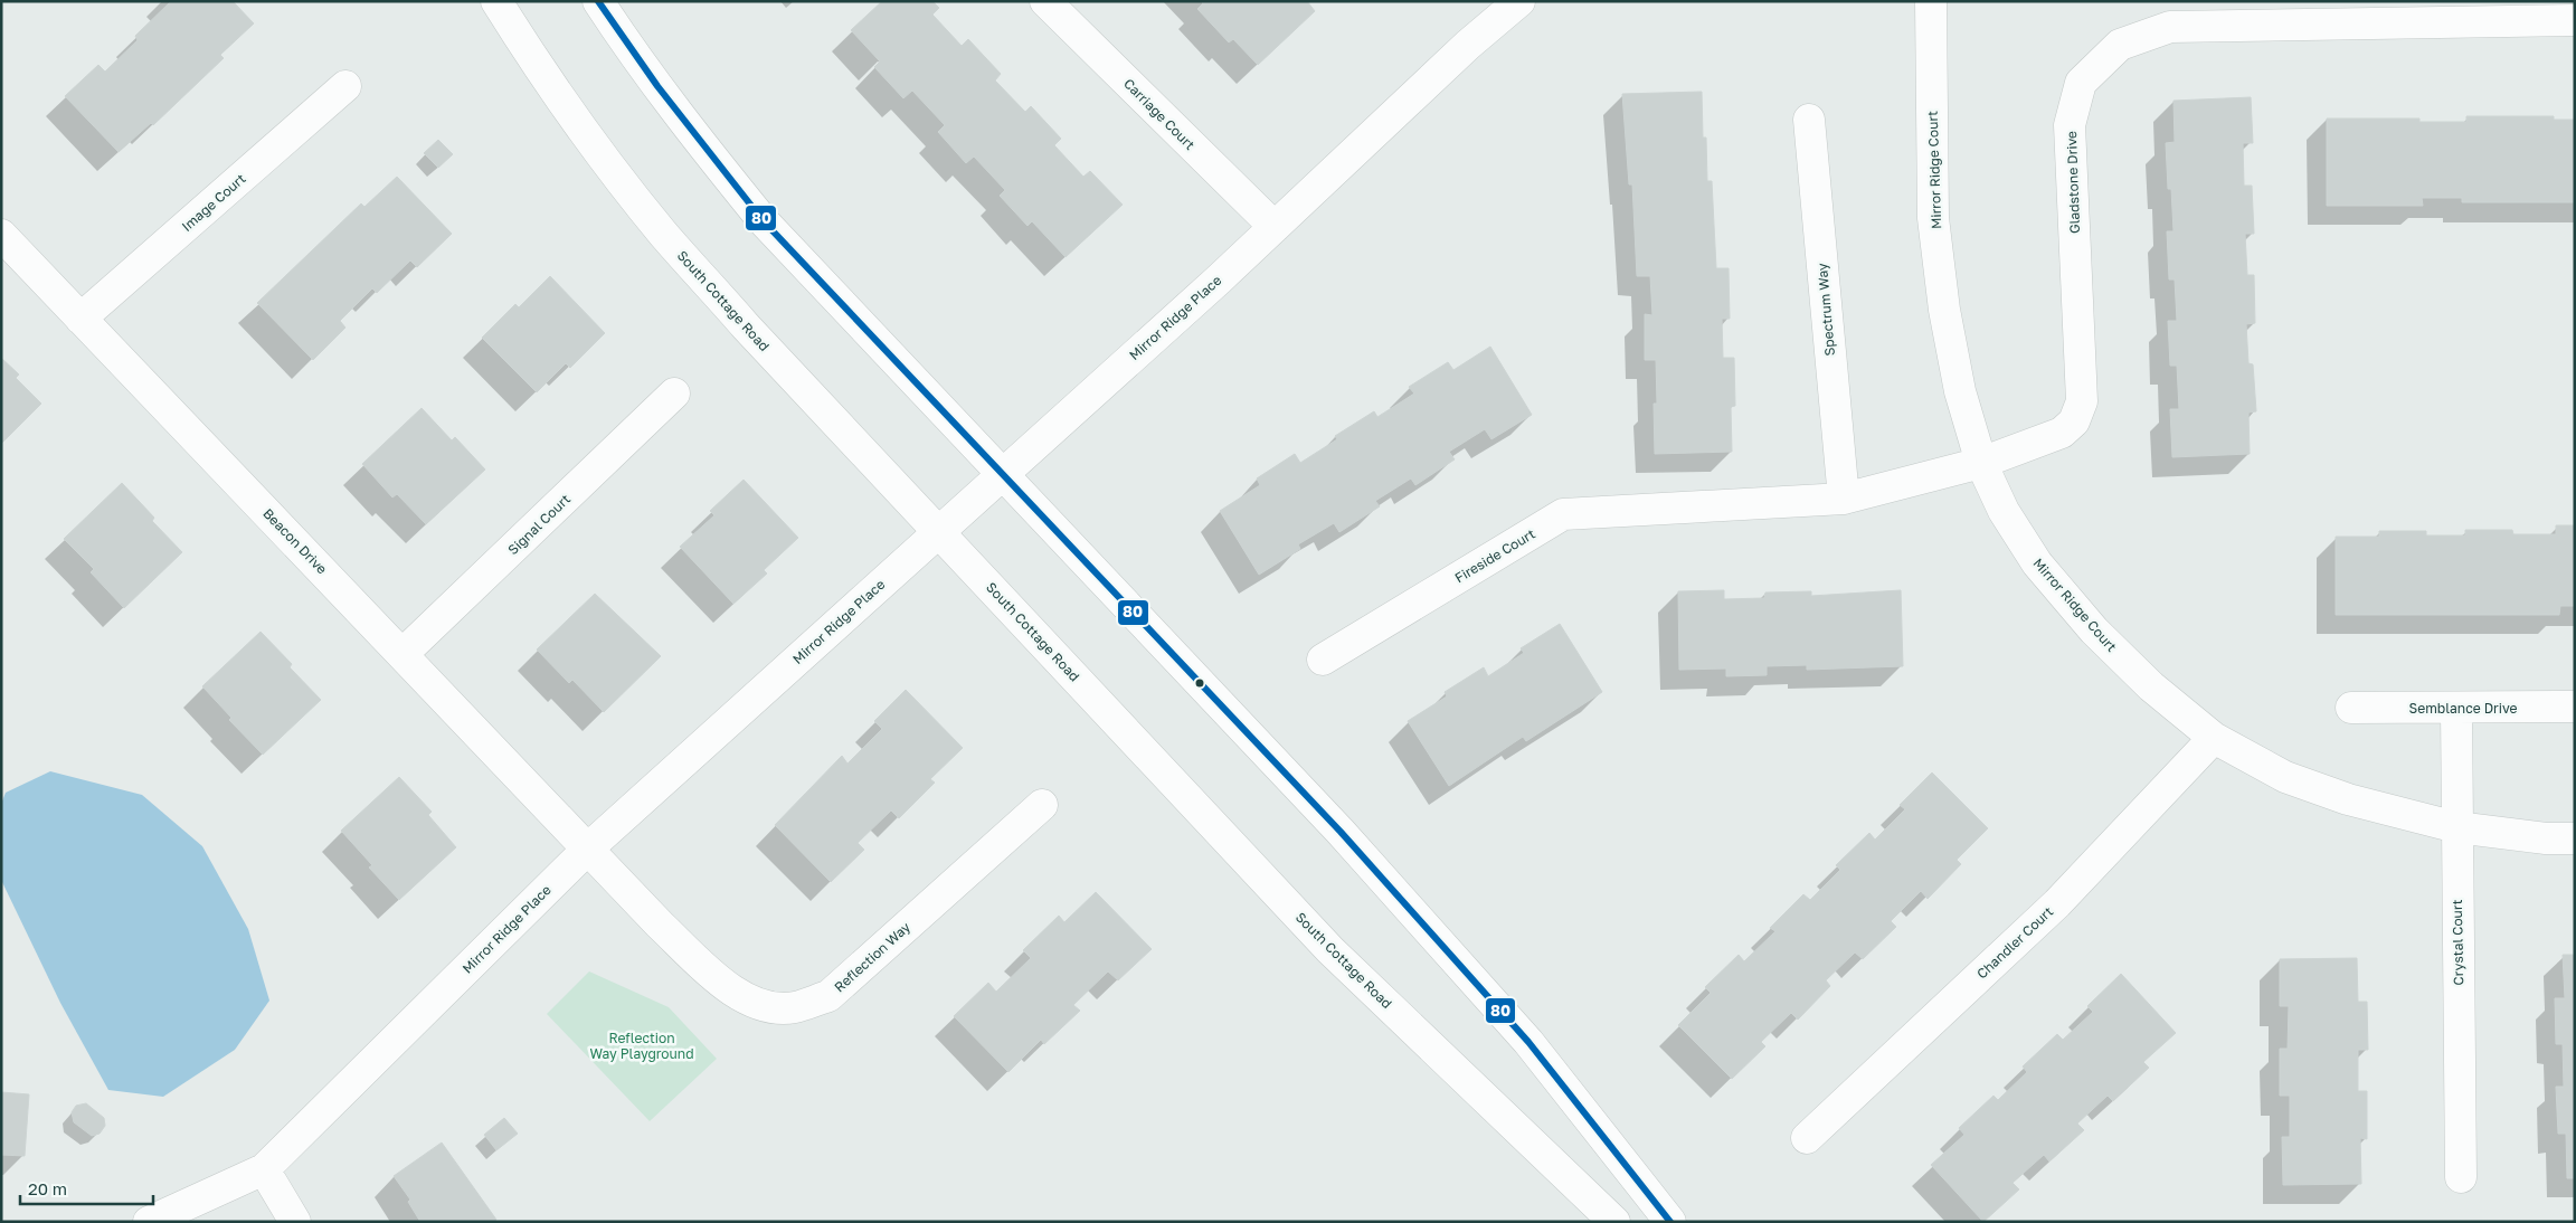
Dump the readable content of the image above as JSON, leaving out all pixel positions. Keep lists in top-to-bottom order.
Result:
{
  "streets": {
    "street": [
      "Carriage Court",
      "Mirror Ridge Court",
      "Gladstone Drive",
      "Image Court",
      "South Cottage Road",
      "Spectrum Way",
      "Mirror Ridge Place",
      "Signal Court",
      "Beacon Drive",
      "Fireside Court",
      "Semblance Drive",
      "Chandler Court",
      "Crystal Court",
      "Reflection Way"
    ]
  },
  "crossings": [
    ["Carriage Court", "Mirror Ridge Place"],
    ["Mirror Ridge Court", "Gladstone Drive"],
    ["Mirror Ridge Court", "Chandler Court"],
    ["Mirror Ridge Court", "Crystal Court"],
    ["Image Court", "Beacon Drive"],
    ["South Cottage Road", "Mirror Ridge Place"],
    ["Spectrum Way", "Fireside Court"],
    ["Mirror Ridge Place", "Beacon Drive"],
    ["Mirror Ridge Place", "Reflection Way"],
    ["Signal Court", "Beacon Drive"],
    ["Beacon Drive", "Reflection Way"],
    ["Semblance Drive", "Crystal Court"]
  ],
  "parks": ["Reflection Way Playground"],
  "lines": ["transit line 80"],
  "scale_bar": "20 m"
}
